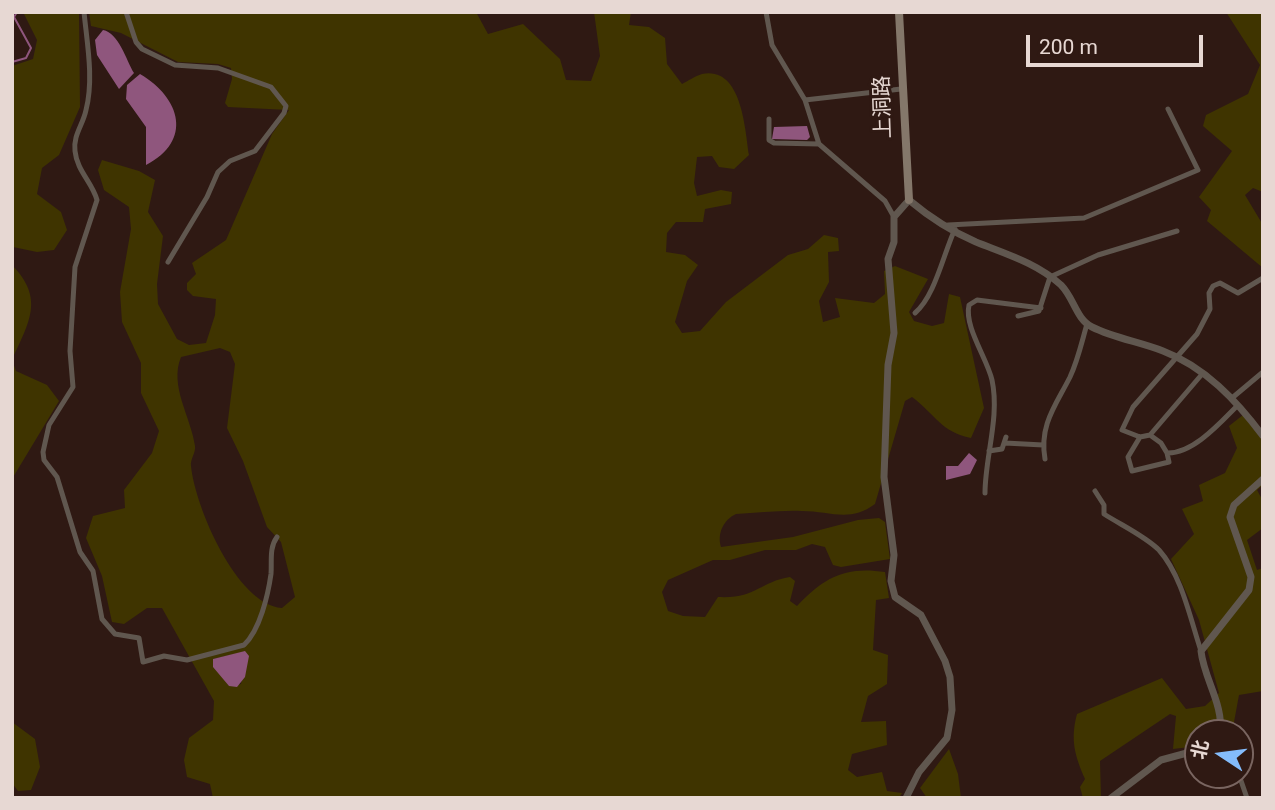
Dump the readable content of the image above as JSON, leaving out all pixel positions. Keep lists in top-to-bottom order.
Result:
{
  "streets": {
    "main road": ["上洞路"]
  },
  "scale_bar": "200 m",
  "north": "left"
}
